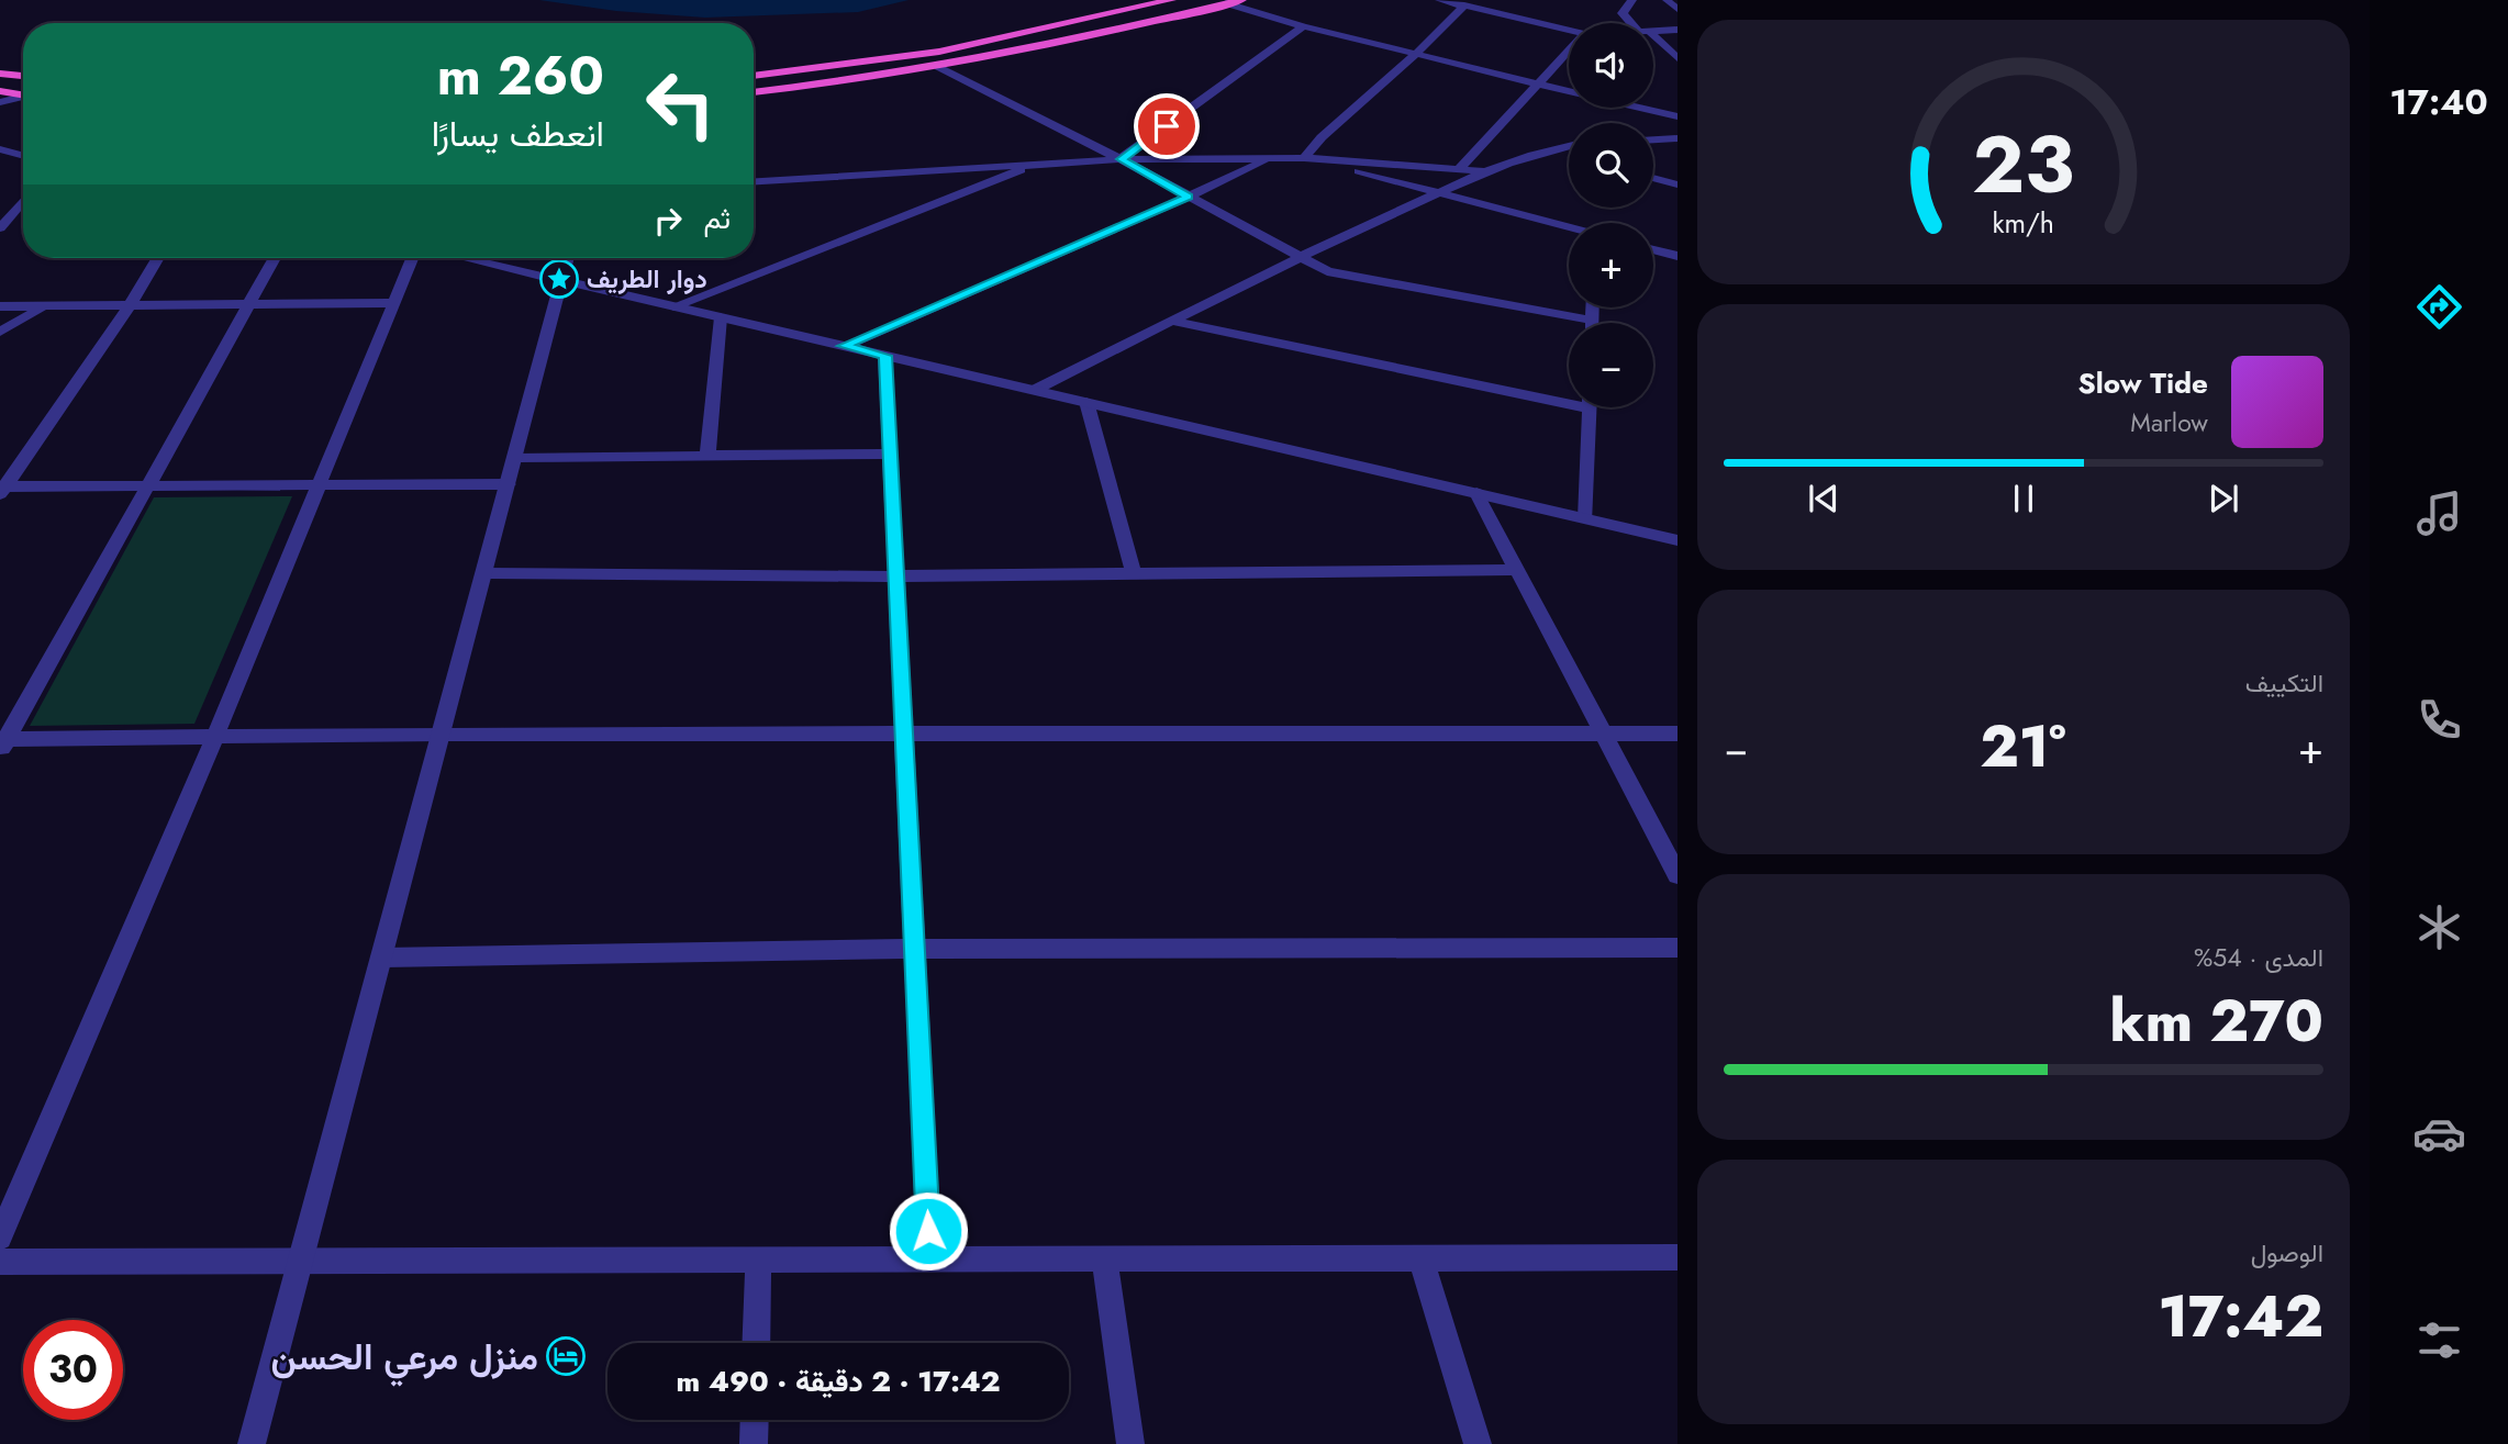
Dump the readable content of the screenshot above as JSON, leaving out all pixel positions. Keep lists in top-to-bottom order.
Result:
{
  "places": {
    "place": ["دوار الطريف"],
    "hotel": ["منزل مرعي الحسن"]
  },
  "page": {
    "tabs": "17:40",
    "map_buttons": ["+", "−"],
    "turn": ["260 m", "انعطف يسارًا"],
    "then": "ثم",
    "song": ["Slow Tide", "Marlow"],
    "tile": [
      "التكييف",
      ["المدى · 54%", "270 km"],
      ["الوصول", "17:42"]
    ],
    "heat": ["−", "21°", "+"],
    "limit": "30",
    "trip": "17:42 · 2 دقيقة · 490 m",
    "gauge": ["23", "km/h"]
  }
}
